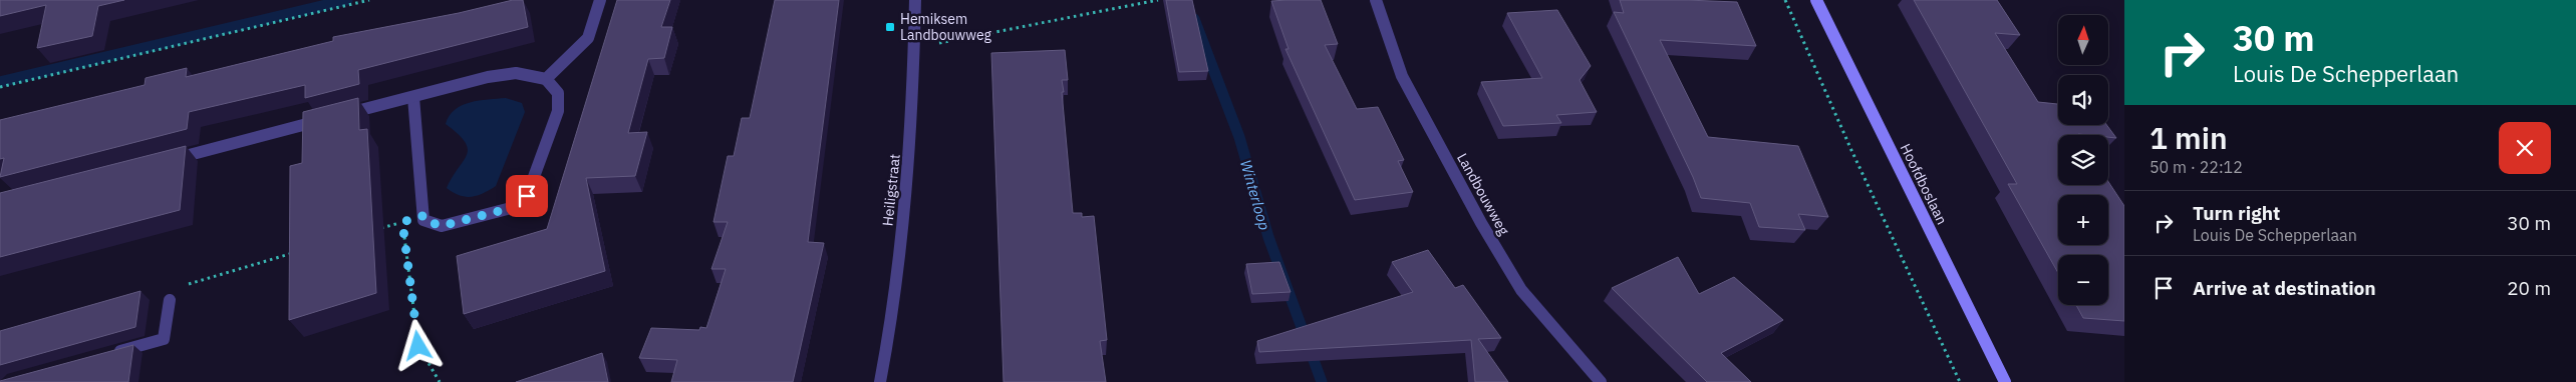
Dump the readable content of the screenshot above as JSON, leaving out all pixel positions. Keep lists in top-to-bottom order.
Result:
{
  "streets": {
    "street": ["Hoofdboslaan", "Heiligstraat", "Landbouwweg"]
  },
  "water": ["Winterloop"],
  "places": {
    "transit": ["Hemiksem Landbouwweg"]
  },
  "north": "top",
  "page": {
    "turn": ["30 m", "Louis De Schepperlaan"],
    "map_buttons": ["+", "−"],
    "heading": ["1 min", "50 m · 22:12"],
    "list": [
      {
        "name": "Turn right",
        "note": "Louis De Schepperlaan",
        "value": "30 m"
      },
      {
        "name": "Arrive at destination",
        "value": "20 m"
      }
    ]
  }
}
